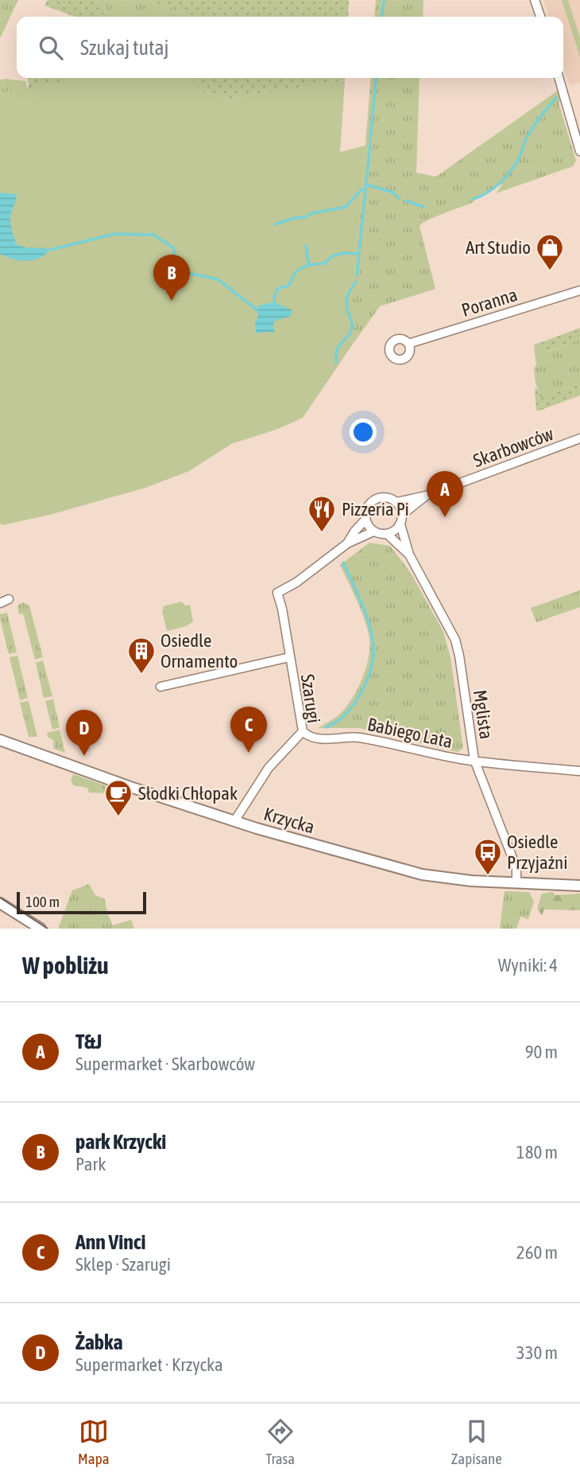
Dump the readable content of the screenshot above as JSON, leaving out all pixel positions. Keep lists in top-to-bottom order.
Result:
{
  "streets": {
    "street": [
      "Poranna",
      "Skarbowców",
      "Szarugi",
      "Mglista",
      "Babiego Lata",
      "Krzycka"
    ]
  },
  "crossings": [
    ["Skarbowców", "Mglista"],
    ["Szarugi", "Babiego Lata"],
    ["Szarugi", "Krzycka"],
    ["Mglista", "Babiego Lata"],
    ["Mglista", "Krzycka"]
  ],
  "places": {
    "shop": ["Art Studio"],
    "restaurant": ["Pizzeria Pi"],
    "building": ["Osiedle Ornamento"],
    "cafe": ["Słodki Chłopak"],
    "bus stop": ["Osiedle Przyjaźni"]
  },
  "scale_bar": "100 m",
  "page": {
    "search": "Szukaj tutaj",
    "pins": [
      "B",
      "A",
      "C",
      "D"
    ],
    "scale": "100 m",
    "heading": ["W pobliżu", "Wyniki: 4"],
    "list": [
      {
        "mark": "A",
        "name": "T&J",
        "note": "Supermarket · Skarbowców",
        "value": "90 m"
      },
      {
        "mark": "B",
        "name": "park Krzycki",
        "note": "Park",
        "value": "180 m"
      },
      {
        "mark": "C",
        "name": "Ann Vinci",
        "note": "Sklep · Szarugi",
        "value": "260 m"
      },
      {
        "mark": "D",
        "name": "Żabka",
        "note": "Supermarket · Krzycka",
        "value": "330 m"
      }
    ],
    "nav": ["Mapa", "Trasa", "Zapisane"]
  }
}
